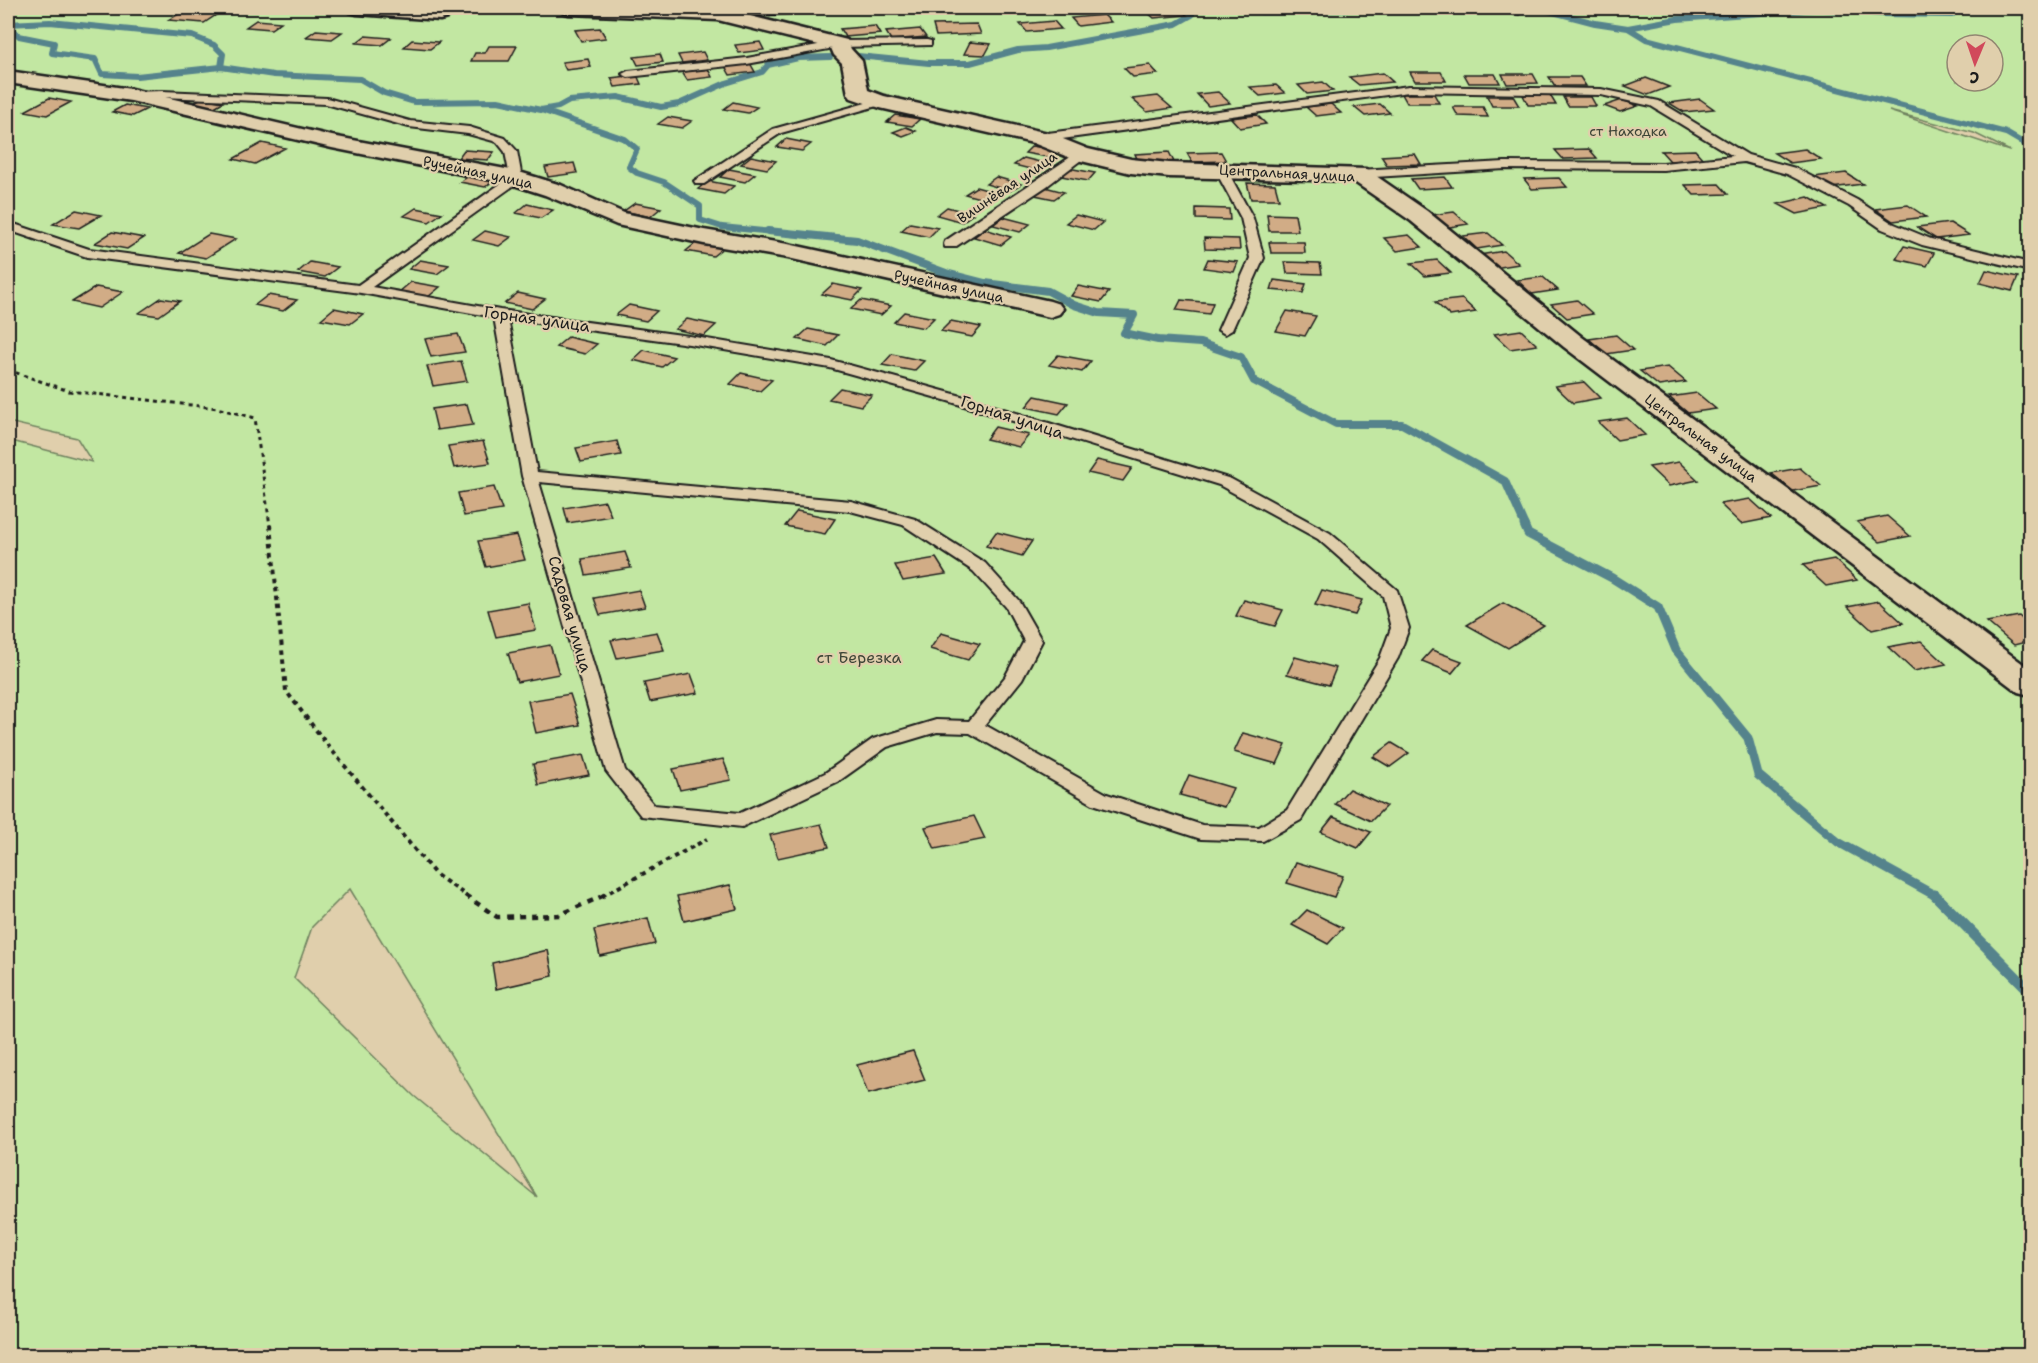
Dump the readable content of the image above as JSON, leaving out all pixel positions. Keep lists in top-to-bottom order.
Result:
{
  "streets": {
    "street": ["Ручейная улица", "Центральная улица"],
    "lane": ["Вишнёвая улица", "Горная улица", "Садовая улица"]
  },
  "crossings": [
    ["Центральная улица", "Вишнёвая улица"],
    ["Горная улица", "Садовая улица"]
  ],
  "parks": ["ст Находка", "ст Березка"],
  "north": "bottom"
}
